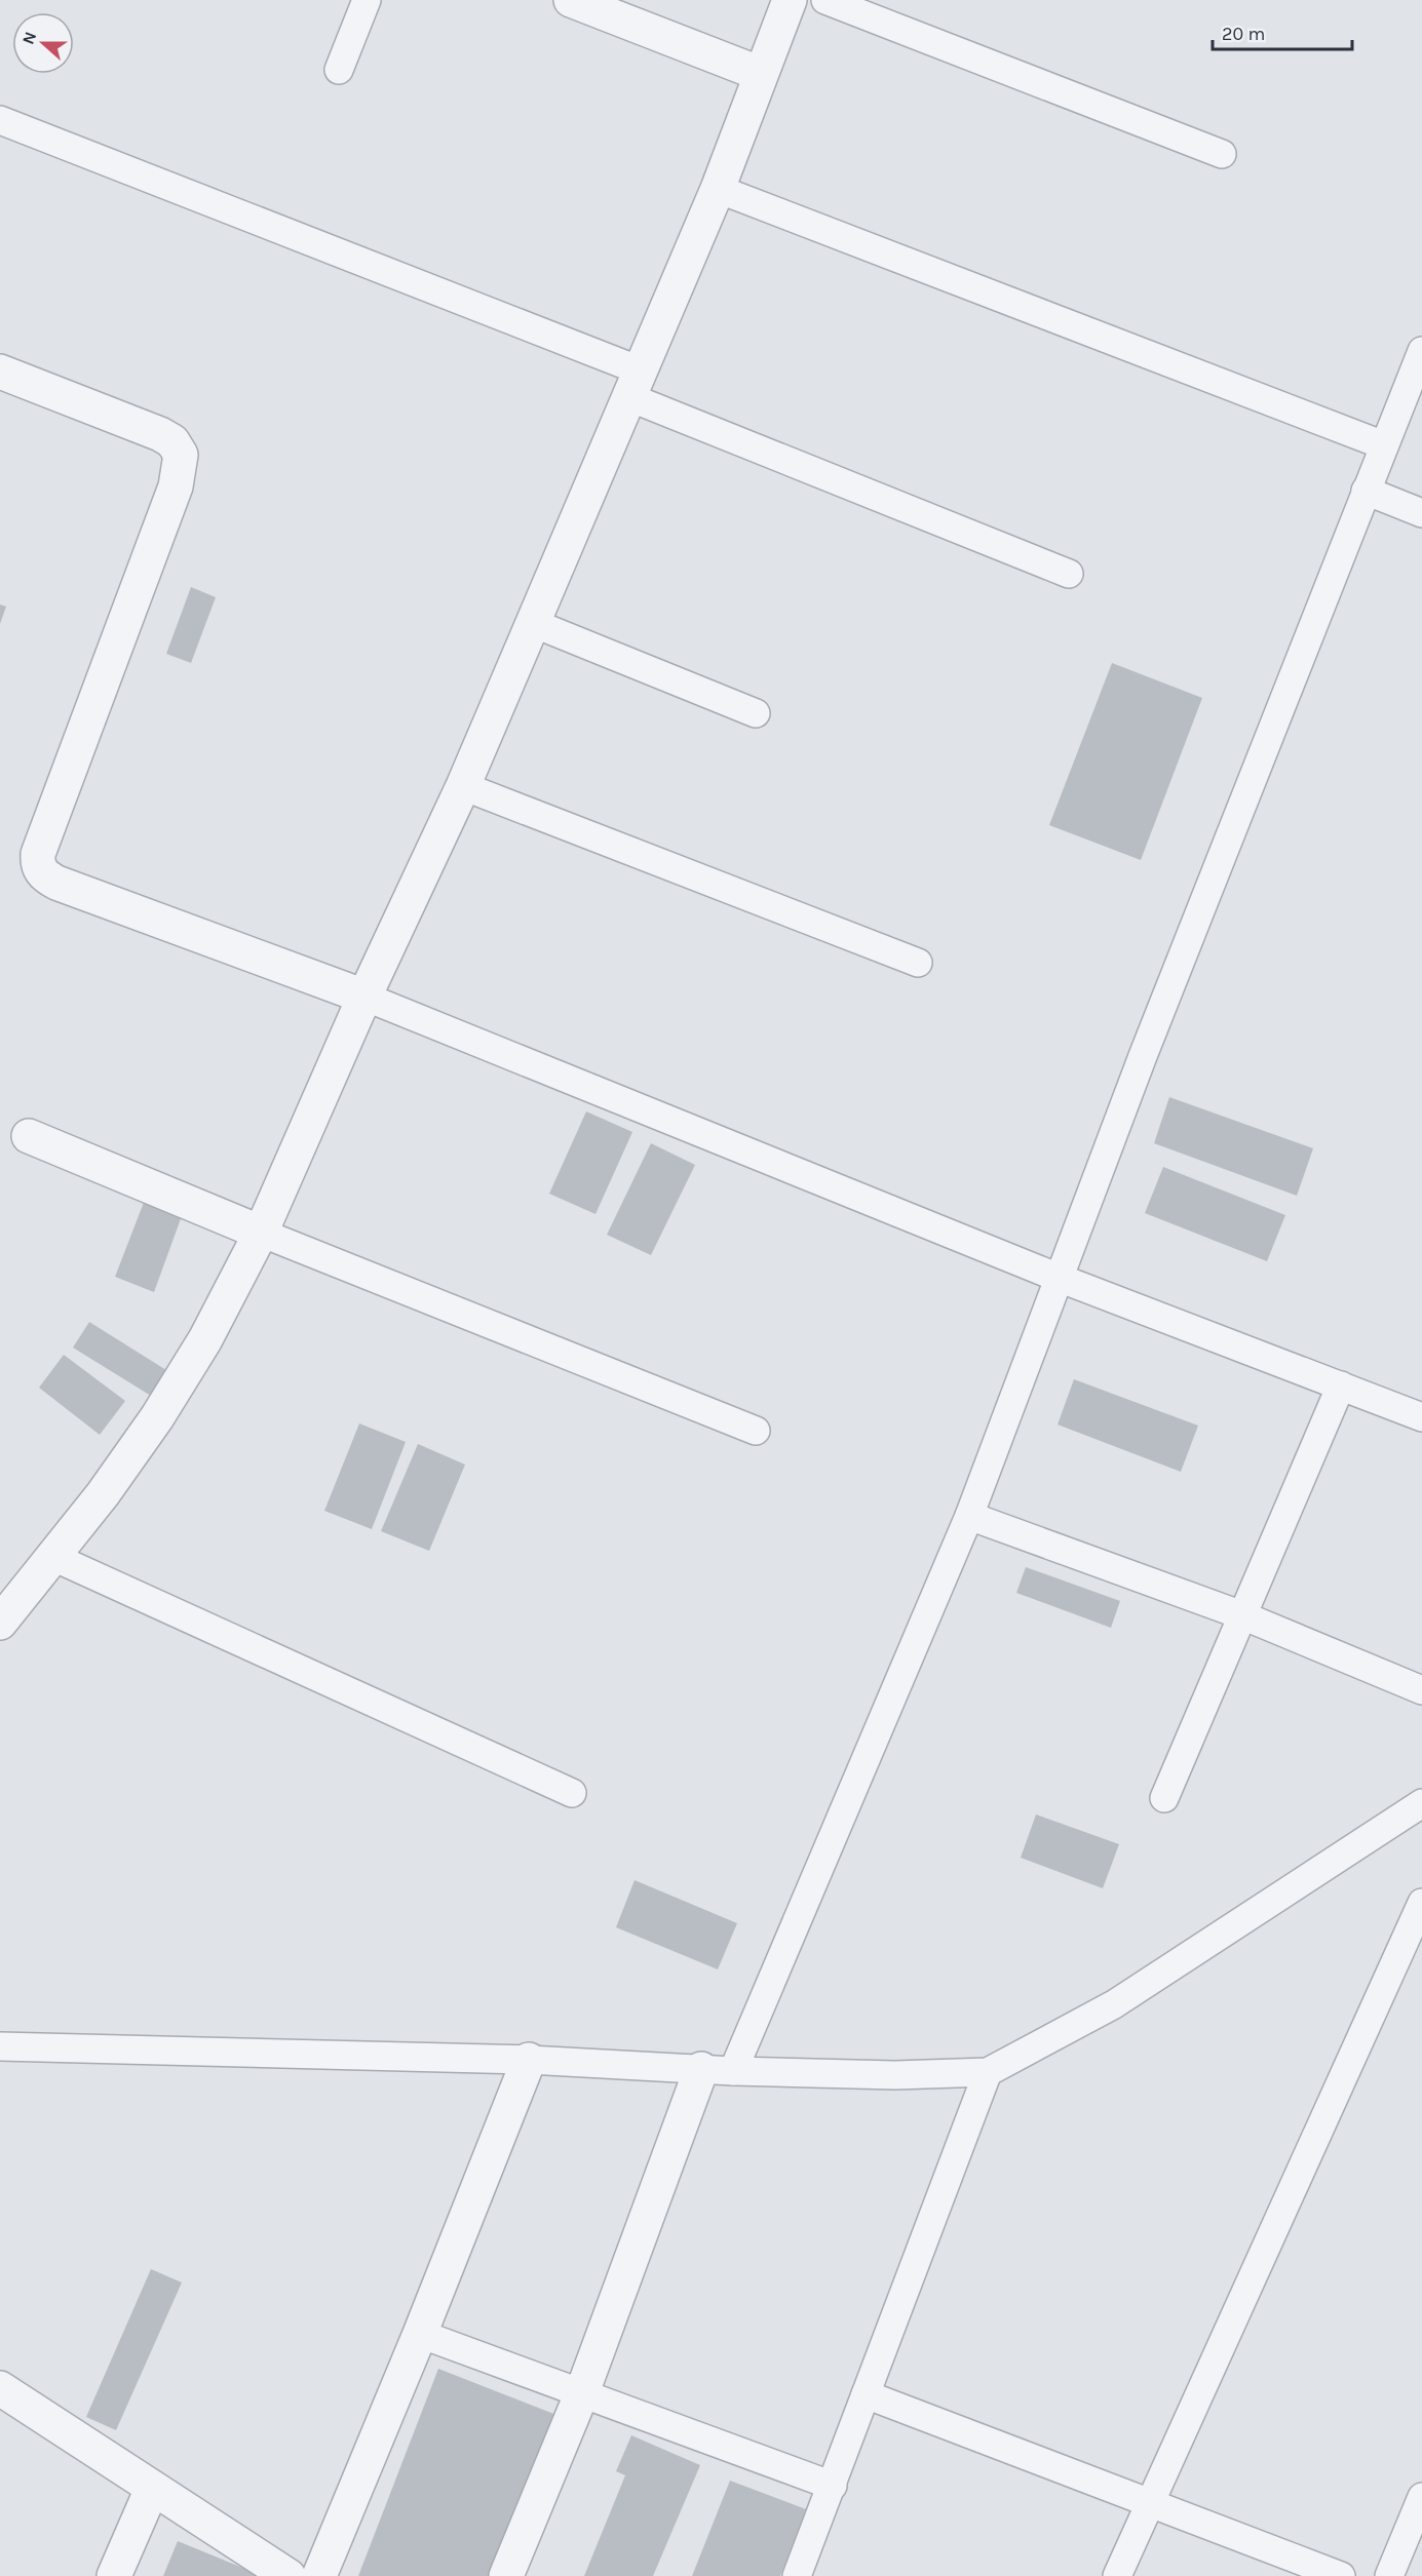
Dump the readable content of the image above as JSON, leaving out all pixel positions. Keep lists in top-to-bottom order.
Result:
{
  "scale_bar": "20 m",
  "north": "left"
}
